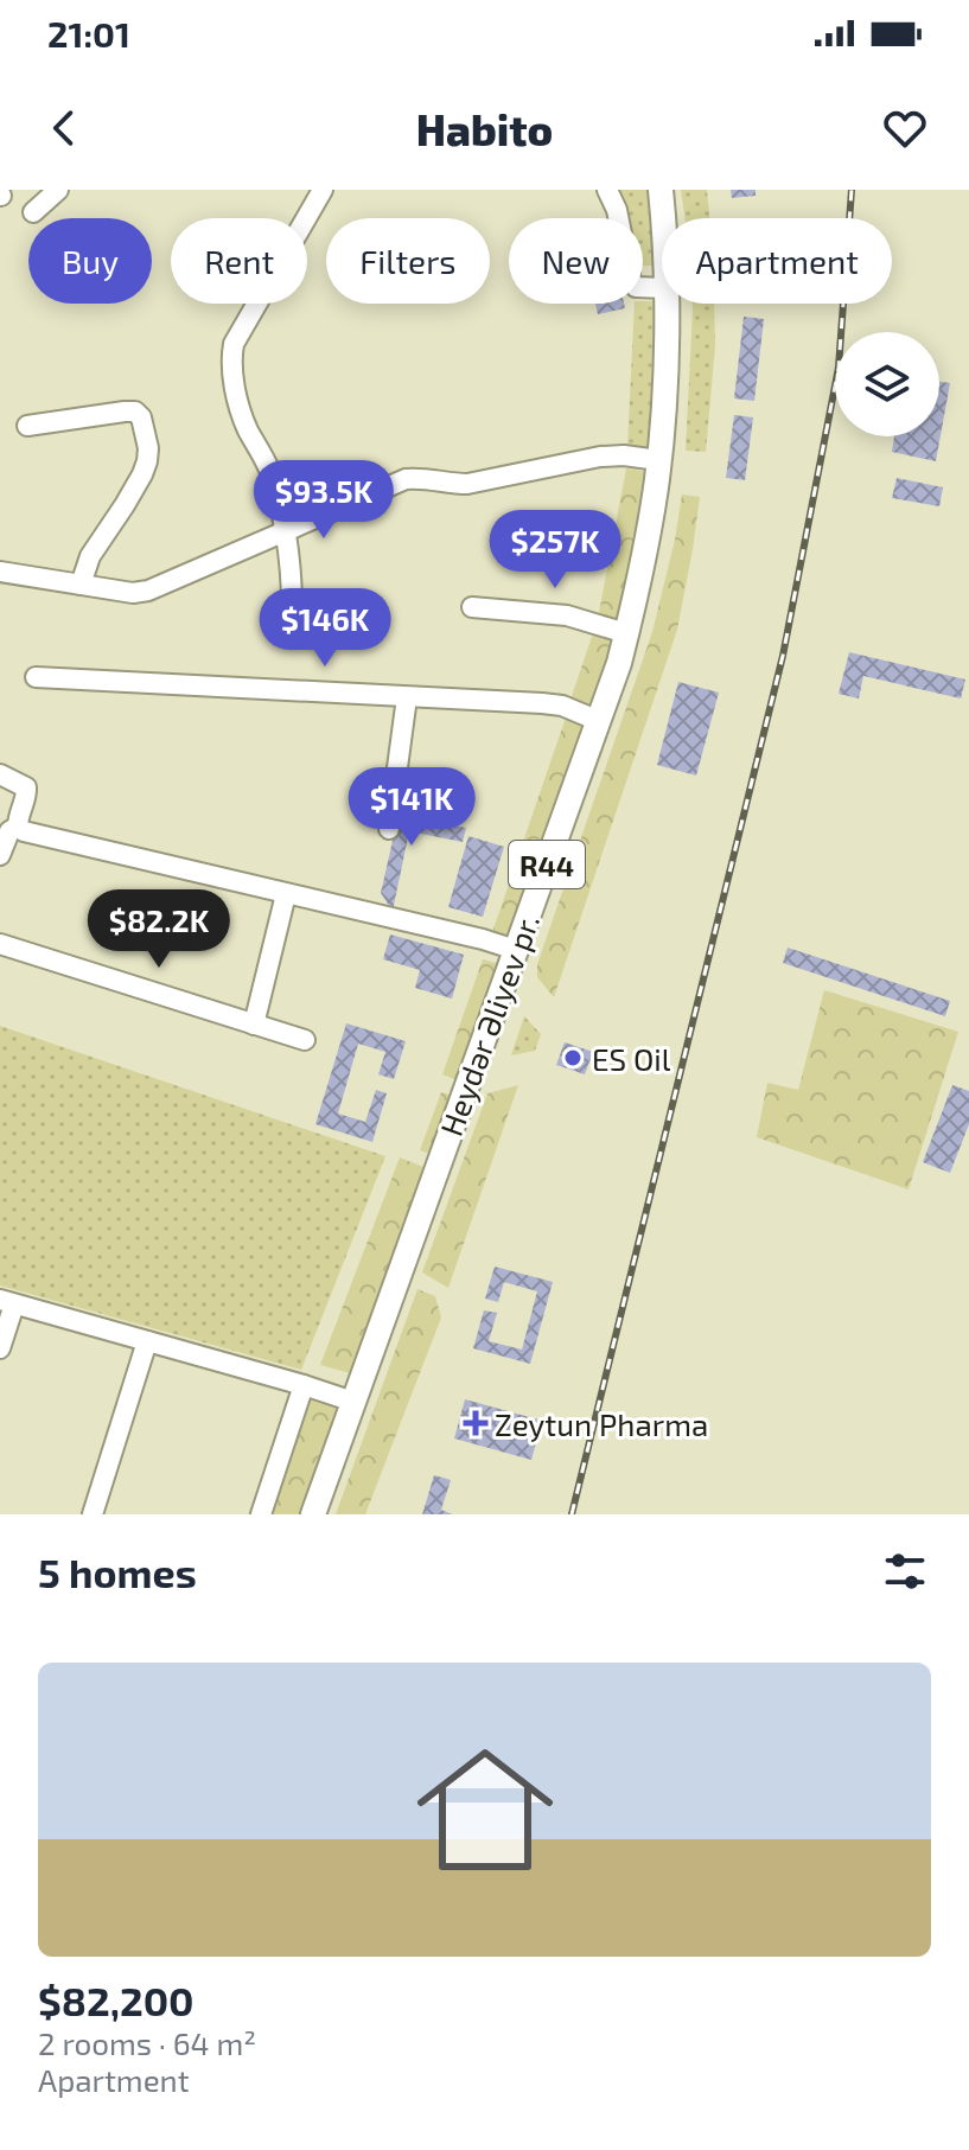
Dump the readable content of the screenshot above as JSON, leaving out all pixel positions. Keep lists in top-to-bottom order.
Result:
{
  "streets": {
    "main road": ["R44", "Heydər Əliyev pr."]
  },
  "places": {
    "other": ["ES Oil"],
    "health": ["Zeytun Pharma"]
  },
  "page": {
    "status": "21:01",
    "header": "Habito",
    "chip": [
      "Buy",
      "Rent",
      "Filters",
      "New",
      "Apartment"
    ],
    "price": [
      "$93.5K",
      "$257K",
      "$146K",
      "$141K",
      "$82.2K"
    ],
    "heading": "5 homes",
    "list": [
      {
        "name": "$82,200",
        "note": "2 rooms · 64 m² · Apartment"
      }
    ]
  }
}
